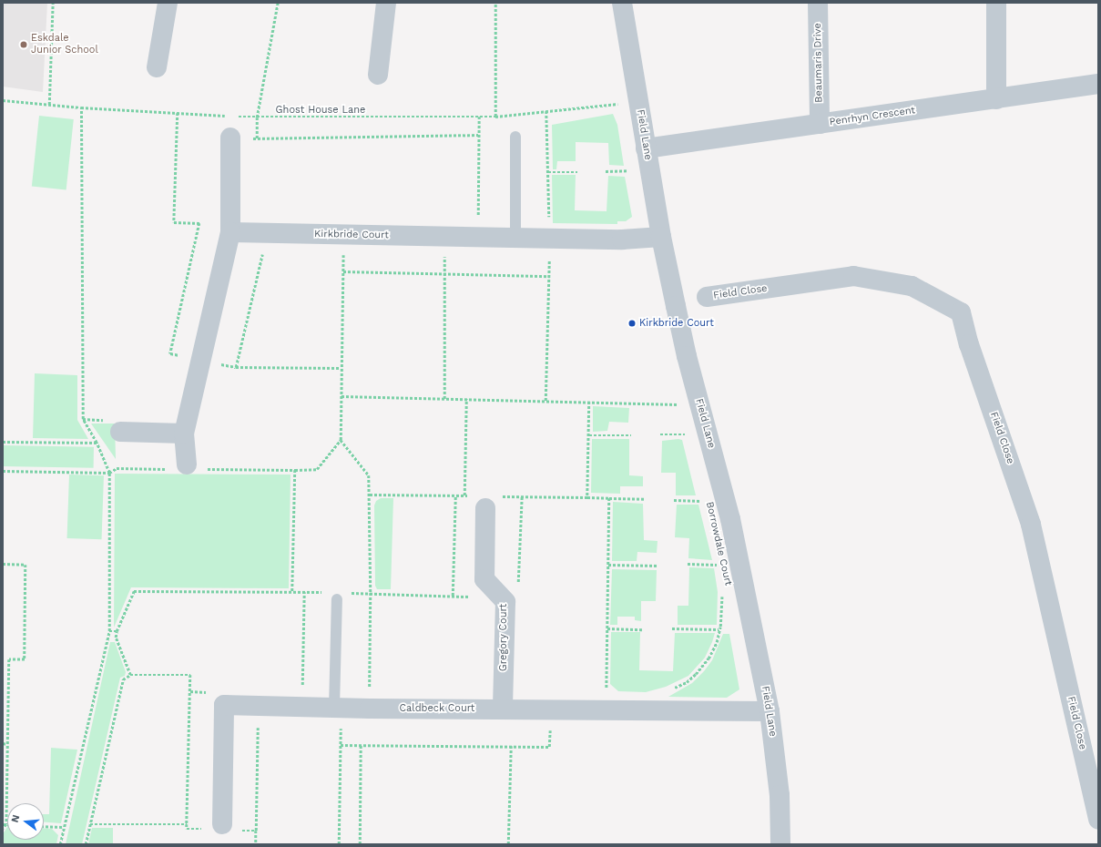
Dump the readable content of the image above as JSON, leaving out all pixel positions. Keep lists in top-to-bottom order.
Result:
{
  "streets": {
    "street": [
      "Beaumaris Drive",
      "Penrhyn Crescent",
      "Field Lane",
      "Kirkbride Court",
      "Field Close",
      "Gregory Court",
      "Caldbeck Court"
    ],
    "path": ["Ghost House Lane", "Borrowdale Court"]
  },
  "crossings": [
    ["Beaumaris Drive", "Penrhyn Crescent"],
    ["Ghost House Lane", "Field Lane"],
    ["Penrhyn Crescent", "Field Lane"],
    ["Field Lane", "Kirkbride Court"],
    ["Field Lane", "Caldbeck Court"],
    ["Gregory Court", "Caldbeck Court"]
  ],
  "places": ["Eskdale Junior School", "Kirkbride Court"],
  "north": "left"
}
